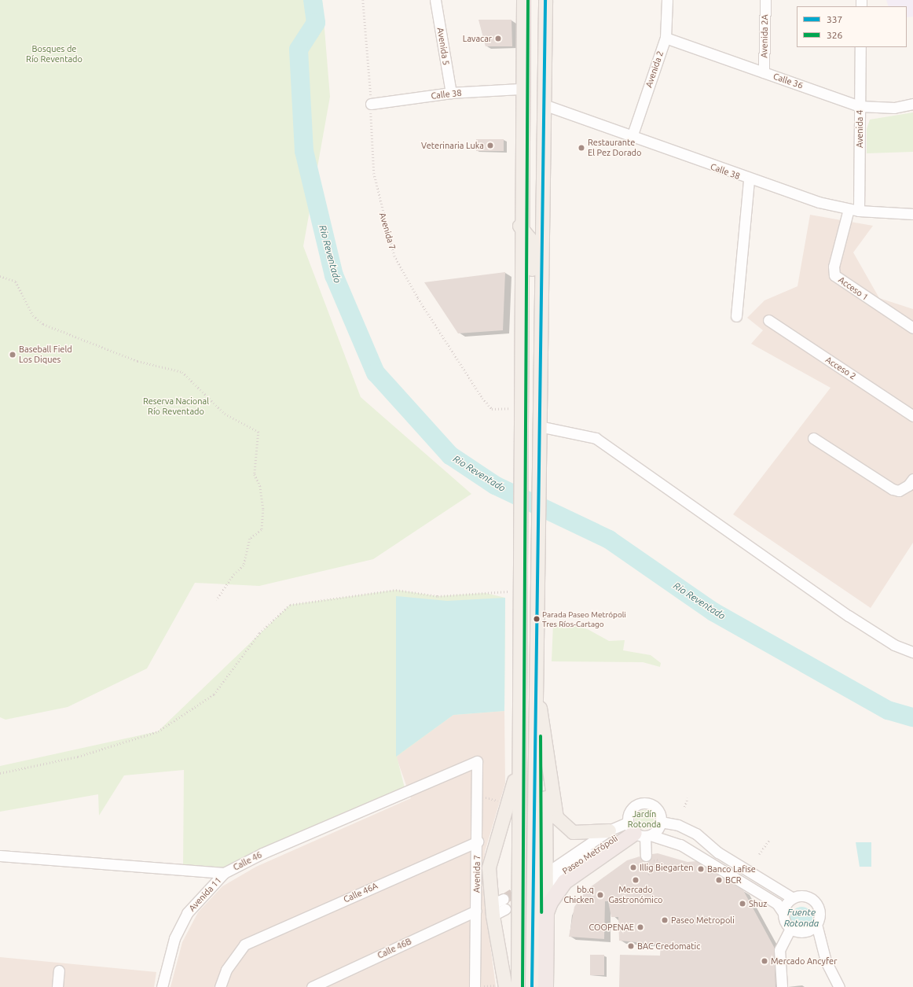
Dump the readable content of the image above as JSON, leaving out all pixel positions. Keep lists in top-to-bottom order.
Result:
{
  "streets": {
    "street": [
      "Avenida 2A",
      "Avenida 5",
      "Avenida 2",
      "Calle 36",
      "Calle 38",
      "Avenida 4",
      "Avenida 7",
      "Acceso 1",
      "Acceso 2",
      "Paseo Metrópoli",
      "Calle 46",
      "Calle 46A",
      "Avenida 11",
      "Calle 46B"
    ]
  },
  "crossings": [
    ["Avenida 2A", "Calle 36"],
    ["Avenida 5", "Calle 38"],
    ["Avenida 2", "Calle 36"],
    ["Avenida 2", "Calle 38"],
    ["Calle 36", "Avenida 4"],
    ["Calle 38", "Avenida 4"],
    ["Calle 38", "Avenida 7"],
    ["Calle 38", "Acceso 1"],
    ["Avenida 4", "Acceso 1"],
    ["Avenida 7", "Calle 46"],
    ["Avenida 7", "Calle 46A"],
    ["Avenida 7", "Calle 46B"],
    ["Calle 46", "Avenida 11"]
  ],
  "water": ["Rio Reventado", "Fuente Rotonda"],
  "parks": ["Bosques de Río Reventado", "Reserva Nacional Río Reventado", "Jardín Rotonda"],
  "places": [
    "Lavacar",
    "Veterinaria Luka",
    "Restaurante El Pez Dorado",
    "Baseball Field Los Diques",
    "Parada Paseo Metrópoli Tres Ríos-Cartago",
    "Illig Biegarten",
    "Banco Lafise",
    "Mercado Gastronómico",
    "BCR",
    "bb.q Chicken",
    "Shuz",
    "Paseo Metropoli",
    "COOPENAE",
    "BAC Credomatic",
    "Mercado Ancyfer"
  ],
  "lines": ["transit line 337", "transit line 326"],
  "legend": ["337", "326"]
}
